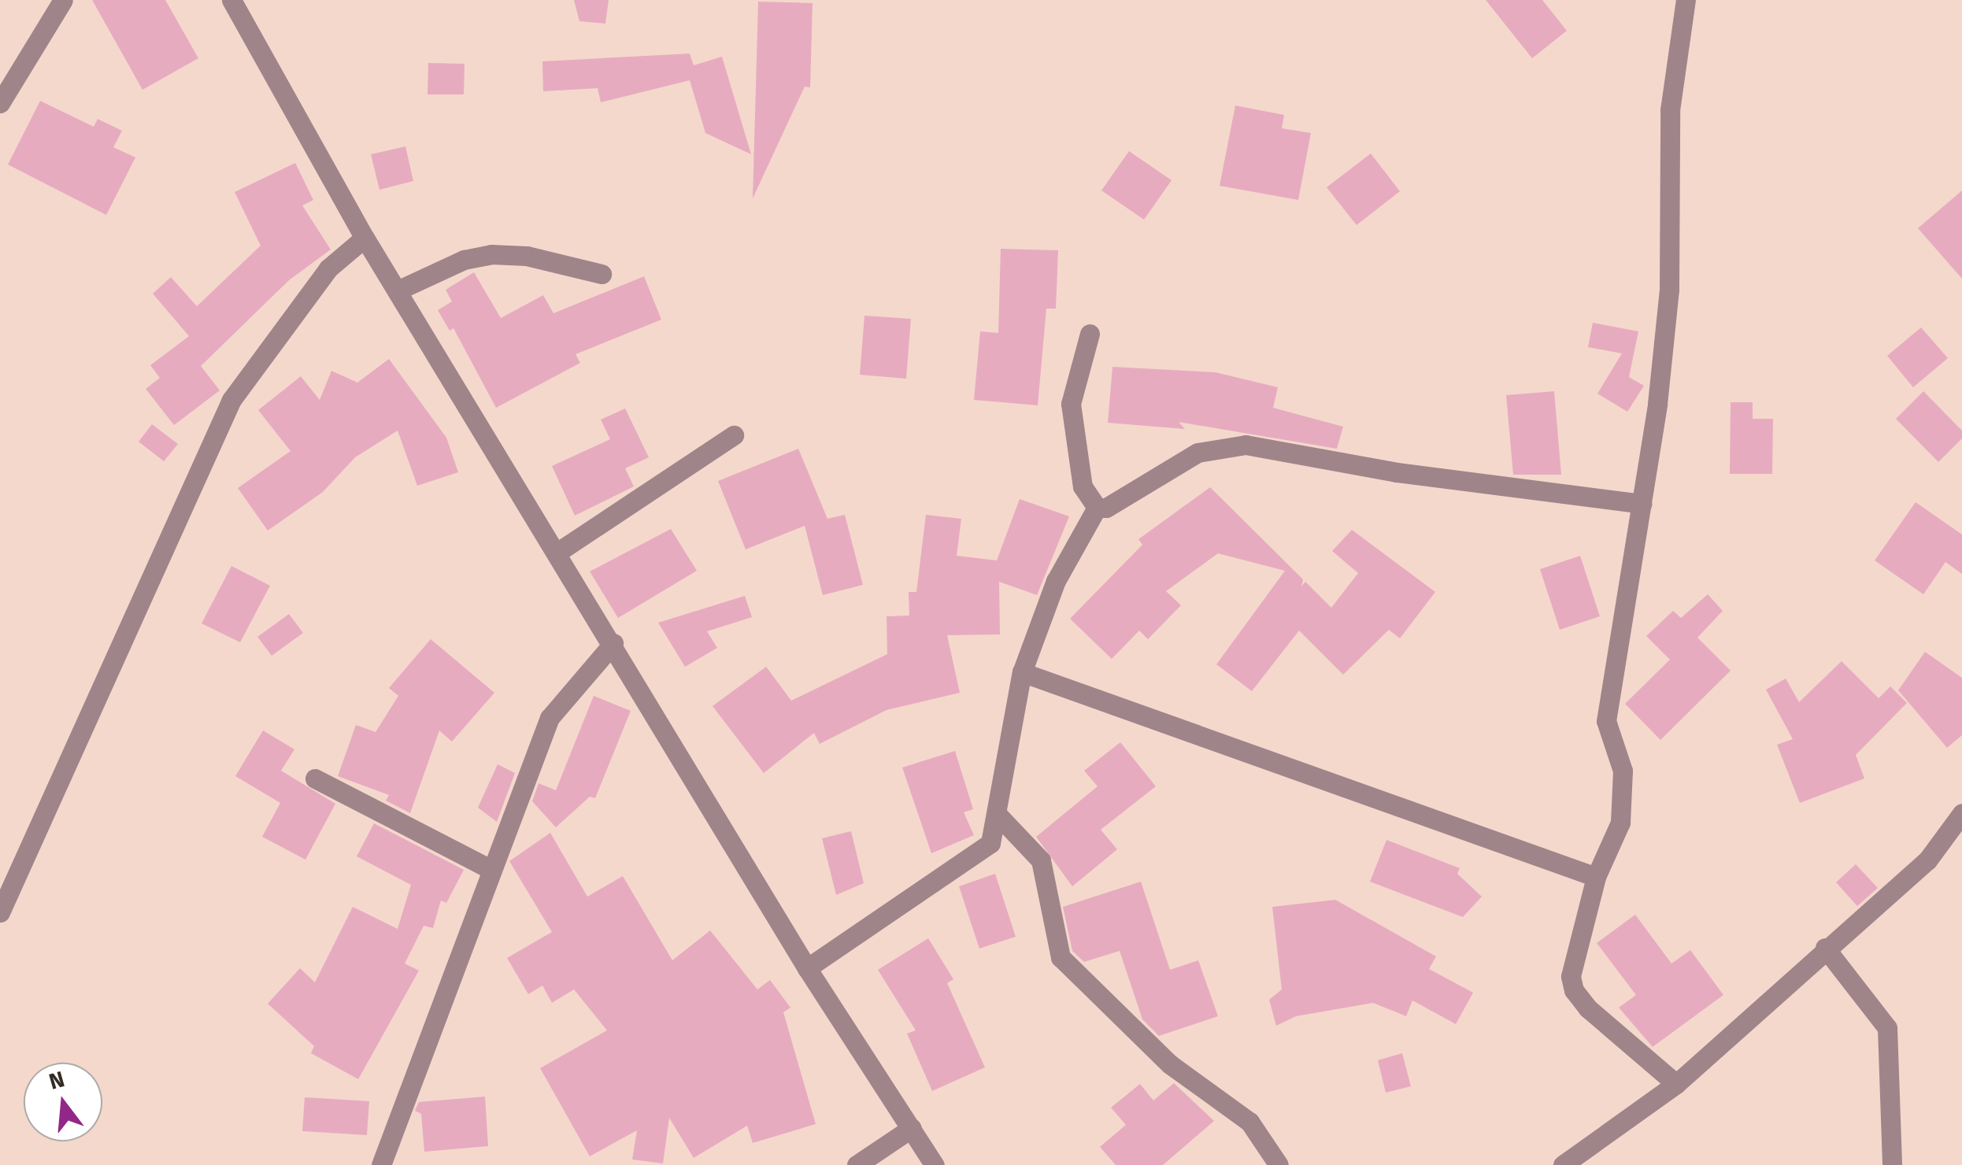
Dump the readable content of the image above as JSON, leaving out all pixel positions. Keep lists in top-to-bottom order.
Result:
{
  "north": "top"
}
